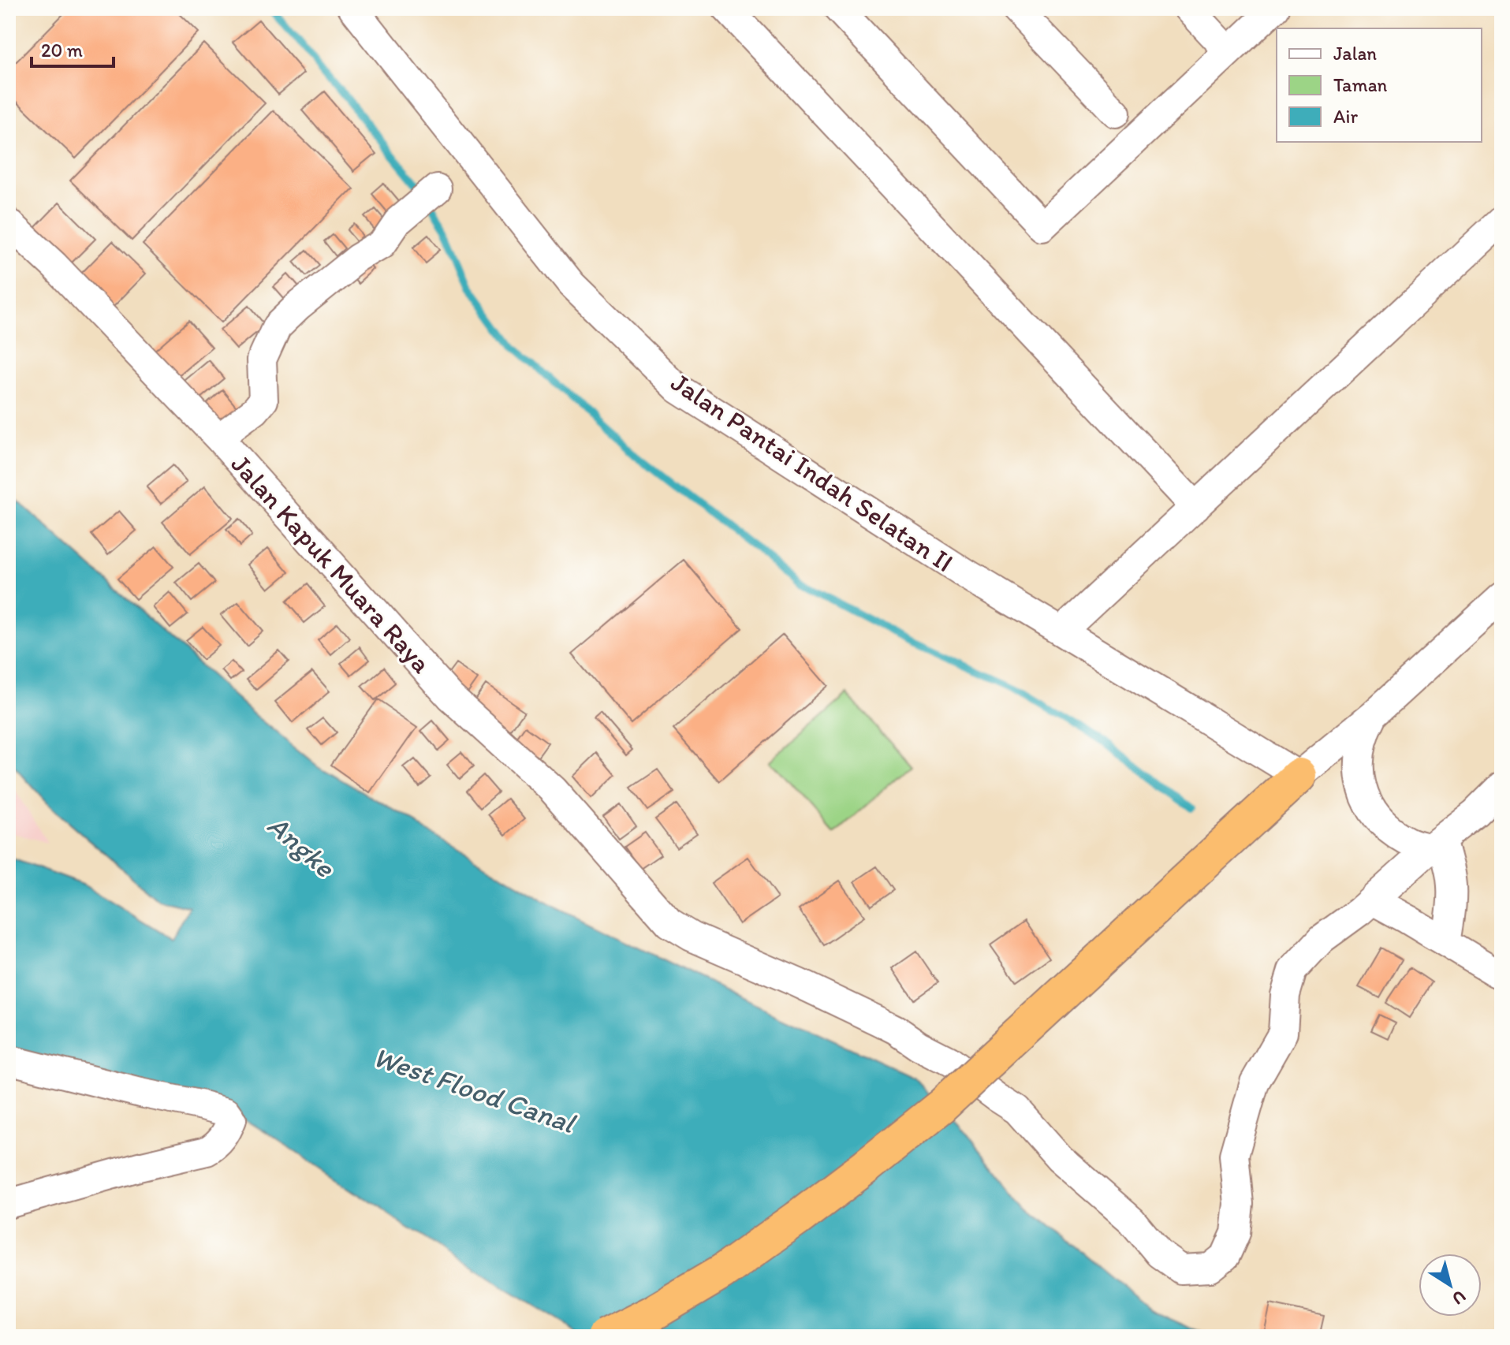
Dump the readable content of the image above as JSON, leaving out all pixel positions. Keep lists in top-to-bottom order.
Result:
{
  "streets": {
    "street": ["Jalan Pantai Indah Selatan II", "Jalan Kapuk Muara Raya"]
  },
  "water": ["Angke", "West Flood Canal"],
  "legend": ["Jalan", "Taman", "Air"],
  "scale_bar": "20 m",
  "north": "bottom right"
}
